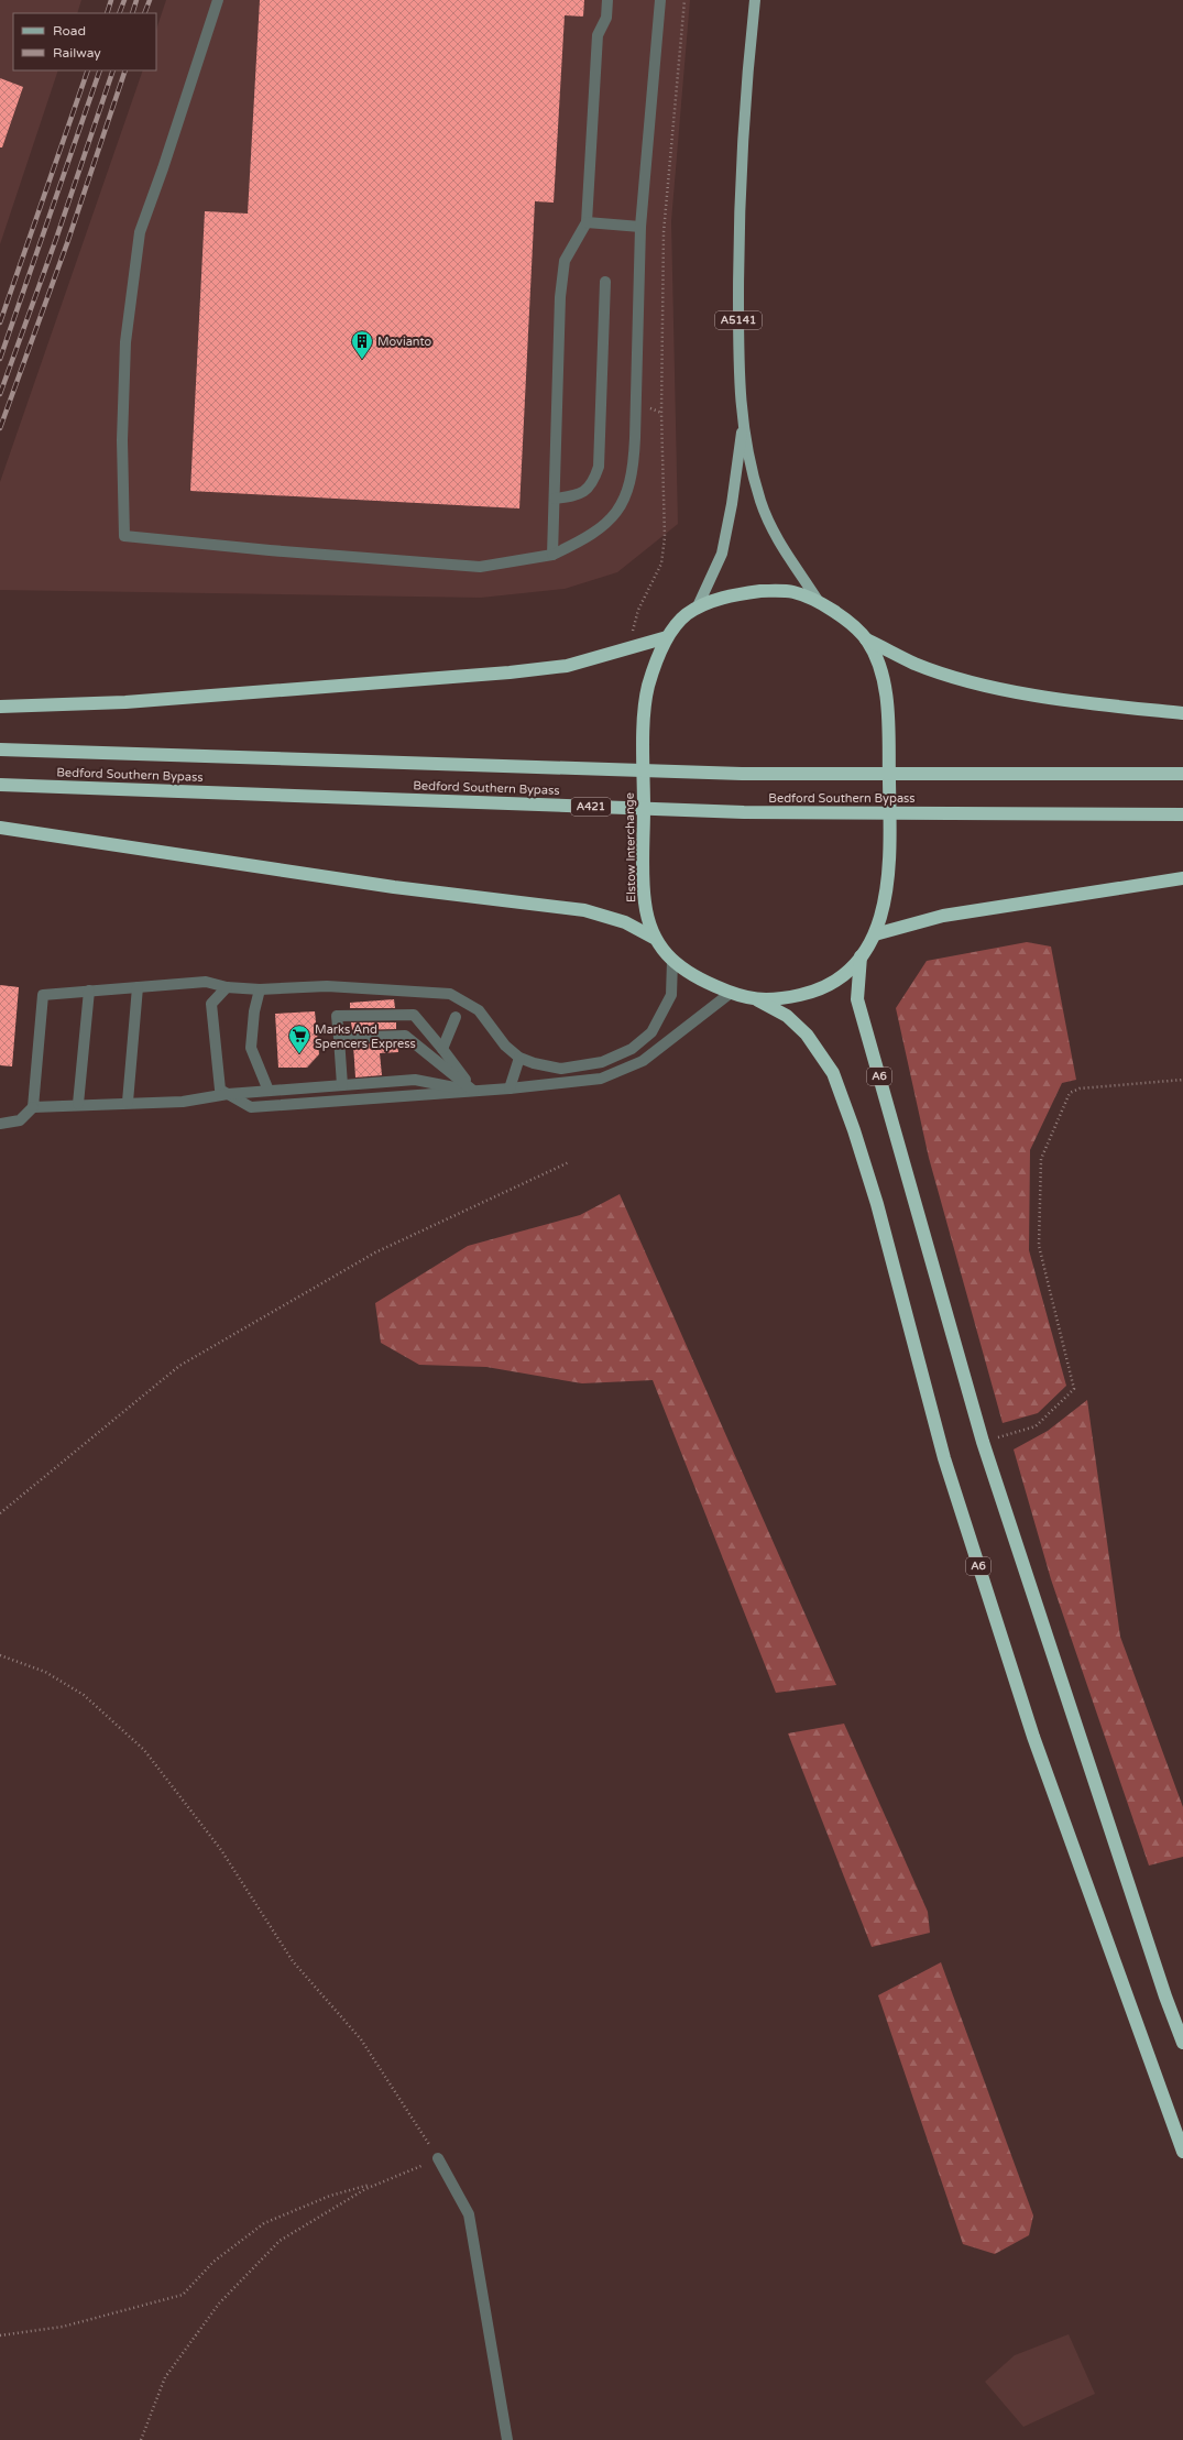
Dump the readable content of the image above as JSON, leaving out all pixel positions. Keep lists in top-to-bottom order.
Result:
{
  "streets": {
    "highway": [
      "Bedford Southern Bypass",
      "A421",
      "Elstow Interchange",
      "A6"
    ],
    "main road": ["A5141"]
  },
  "crossings": [
    ["A5141", "Elstow Interchange"],
    ["Elstow Interchange", "A6"]
  ],
  "places": {
    "building": ["Movianto"],
    "supermarket": ["Marks And Spencers Express"]
  },
  "legend": ["Road", "Railway"]
}
